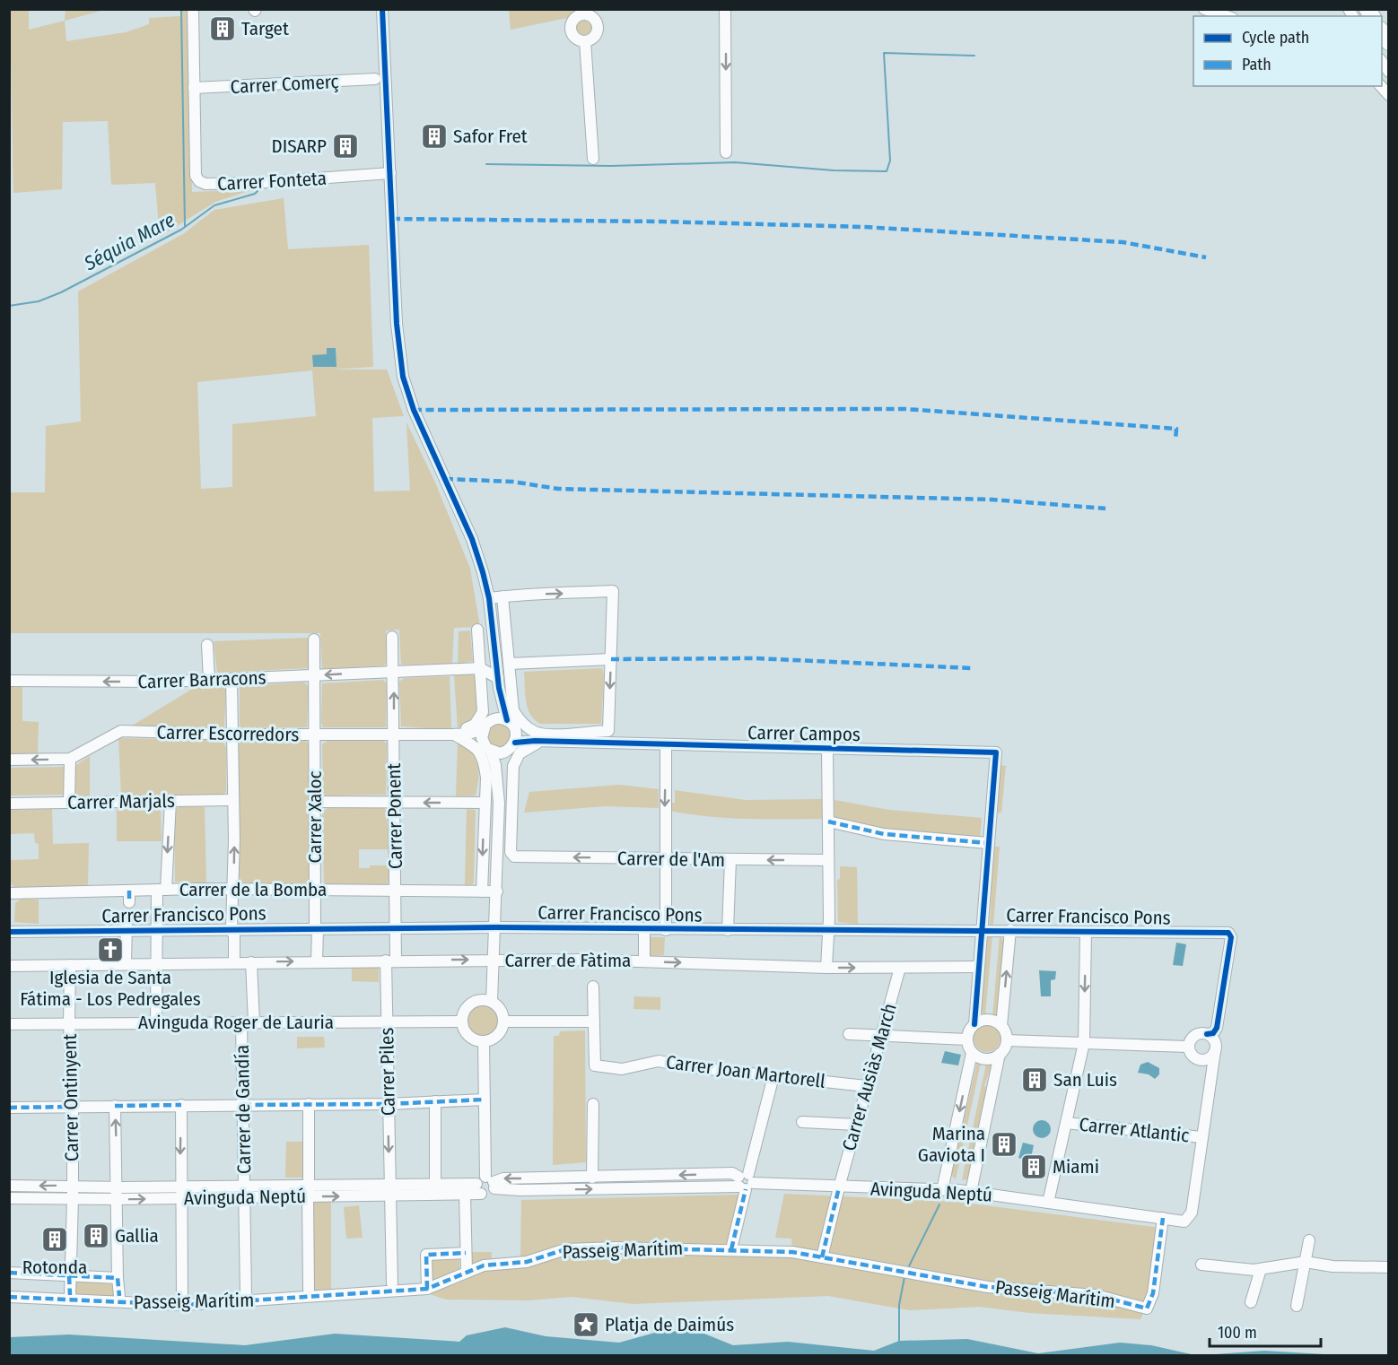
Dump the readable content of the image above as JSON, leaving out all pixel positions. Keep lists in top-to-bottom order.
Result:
{
  "streets": {
    "street": [
      "Carrer Comerç",
      "Carrer Fonteta",
      "Carrer Barracons",
      "Carrer Escorredors",
      "Carrer Campos",
      "Carrer Marjals",
      "Carrer Ponent",
      "Carrer Xaloc",
      "Carrer de l'Am",
      "Carrer de la Bomba",
      "Carrer Francisco Pons",
      "Carrer de Fàtima",
      "Avinguda Roger de Lauria",
      "Carrer Piles",
      "Carrer Joan Martorell",
      "Carrer Ausiàs March",
      "Carrer Ontinyent",
      "Carrer de Gandía",
      "Carrer Atlantic",
      "Avinguda Neptú",
      "Passeig Marítim"
    ]
  },
  "crossings": [
    ["Carrer Comerç", "Carrer Fonteta"],
    ["Carrer Barracons", "Carrer Ponent"],
    ["Carrer Barracons", "Carrer Xaloc"],
    ["Carrer Escorredors", "Carrer Ponent"],
    ["Carrer Escorredors", "Carrer Xaloc"],
    ["Carrer Ponent", "Carrer de la Bomba"],
    ["Carrer Ponent", "Carrer Francisco Pons"],
    ["Carrer Ponent", "Carrer de Fàtima"],
    ["Carrer Ponent", "Carrer Piles"],
    ["Carrer Xaloc", "Carrer de la Bomba"],
    ["Carrer Xaloc", "Carrer Francisco Pons"],
    ["Carrer Xaloc", "Carrer de Fàtima"],
    ["Carrer de Fàtima", "Carrer Piles"],
    ["Carrer de Fàtima", "Carrer Ausiàs March"],
    ["Carrer de Fàtima", "Carrer Ontinyent"],
    ["Avinguda Roger de Lauria", "Carrer Piles"],
    ["Avinguda Roger de Lauria", "Carrer Ontinyent"],
    ["Avinguda Roger de Lauria", "Carrer de Gandía"],
    ["Carrer Piles", "Avinguda Neptú"],
    ["Carrer Joan Martorell", "Carrer Ausiàs March"],
    ["Carrer Ausiàs March", "Avinguda Neptú"],
    ["Carrer Ausiàs March", "Passeig Marítim"],
    ["Carrer Ontinyent", "Avinguda Neptú"],
    ["Carrer Ontinyent", "Passeig Marítim"],
    ["Carrer de Gandía", "Avinguda Neptú"],
    ["Avinguda Neptú", "Passeig Marítim"]
  ],
  "one_way": ["Carrer Barracons", "Carrer de Fàtima"],
  "water": ["Séquia Mare"],
  "places": {
    "building": [
      "Target",
      "Safor Fret",
      "DISARP",
      "San Luis",
      "Marina Gaviota I",
      "Miami",
      "Gallia",
      "Rotonda"
    ],
    "church": ["Iglesia de Santa Fátima - Los Pedregales"],
    "place": ["Platja de Daimús"]
  },
  "legend": ["Cycle path", "Path"],
  "scale_bar": "100 m"
}
